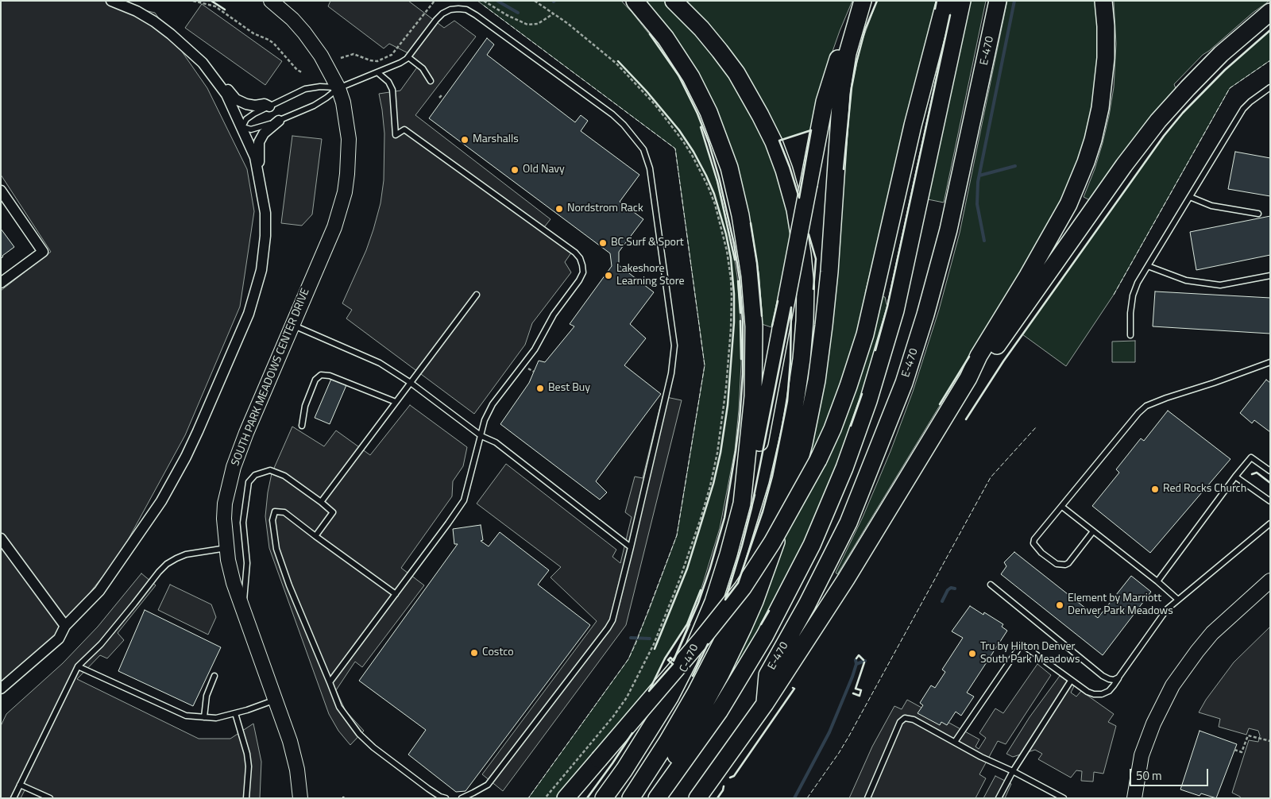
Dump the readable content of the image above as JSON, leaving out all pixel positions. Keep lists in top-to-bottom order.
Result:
{
  "streets": {
    "highway": ["E-470", "C-470"],
    "main road": ["SOUTH PARK MEADOWS CENTER DRIVE"]
  },
  "places": [
    "Marshalls",
    "Old Navy",
    "Nordstrom Rack",
    "BC Surf & Sport",
    "Lakeshore Learning Store",
    "Best Buy",
    "Red Rocks Church",
    "Element by Marriott Denver Park Meadows",
    "Costco",
    "Tru by Hilton Denver South Park Meadows"
  ],
  "scale_bar": "50 m"
}
